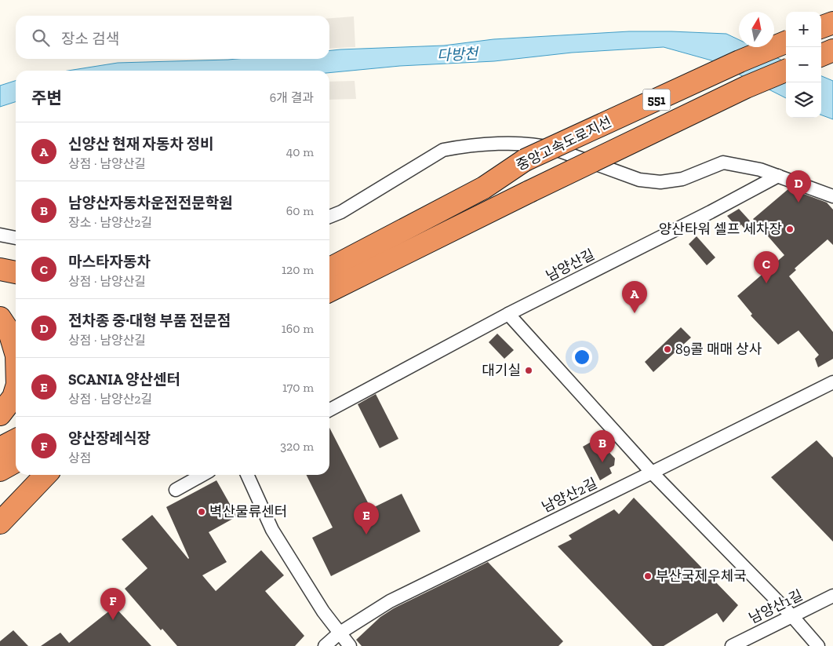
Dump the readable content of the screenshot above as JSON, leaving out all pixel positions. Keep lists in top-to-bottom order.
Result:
{
  "streets": {
    "highway": ["551", "중앙고속도로지선"],
    "street": ["남양산길", "남양산2길", "남양산1길"]
  },
  "water": ["다방천"],
  "places": [
    "양산타워 셀프 세차장",
    "89콜 매매 상사",
    "대기실",
    "벽산물류센터",
    "부산국제우체국"
  ],
  "north": "top",
  "page": {
    "map_buttons": ["+", "−"],
    "search": "장소 검색",
    "heading": ["주변", "6개 결과"],
    "list": [
      {
        "mark": "A",
        "name": "신양산 현재 자동차 정비",
        "note": "상점 · 남양산길",
        "value": "40 m"
      },
      {
        "mark": "B",
        "name": "남양산자동차운전전문학원",
        "note": "장소 · 남양산2길",
        "value": "60 m"
      },
      {
        "mark": "C",
        "name": "마스타자동차",
        "note": "상점 · 남양산길",
        "value": "120 m"
      },
      {
        "mark": "D",
        "name": "전차종 중·대형 부품 전문점",
        "note": "상점 · 남양산길",
        "value": "160 m"
      },
      {
        "mark": "E",
        "name": "SCANIA 양산센터",
        "note": "상점 · 남양산2길",
        "value": "170 m"
      },
      {
        "mark": "F",
        "name": "양산장례식장",
        "note": "상점",
        "value": "320 m"
      }
    ],
    "pins": [
      "D",
      "C",
      "A",
      "B",
      "E",
      "F"
    ]
  }
}
